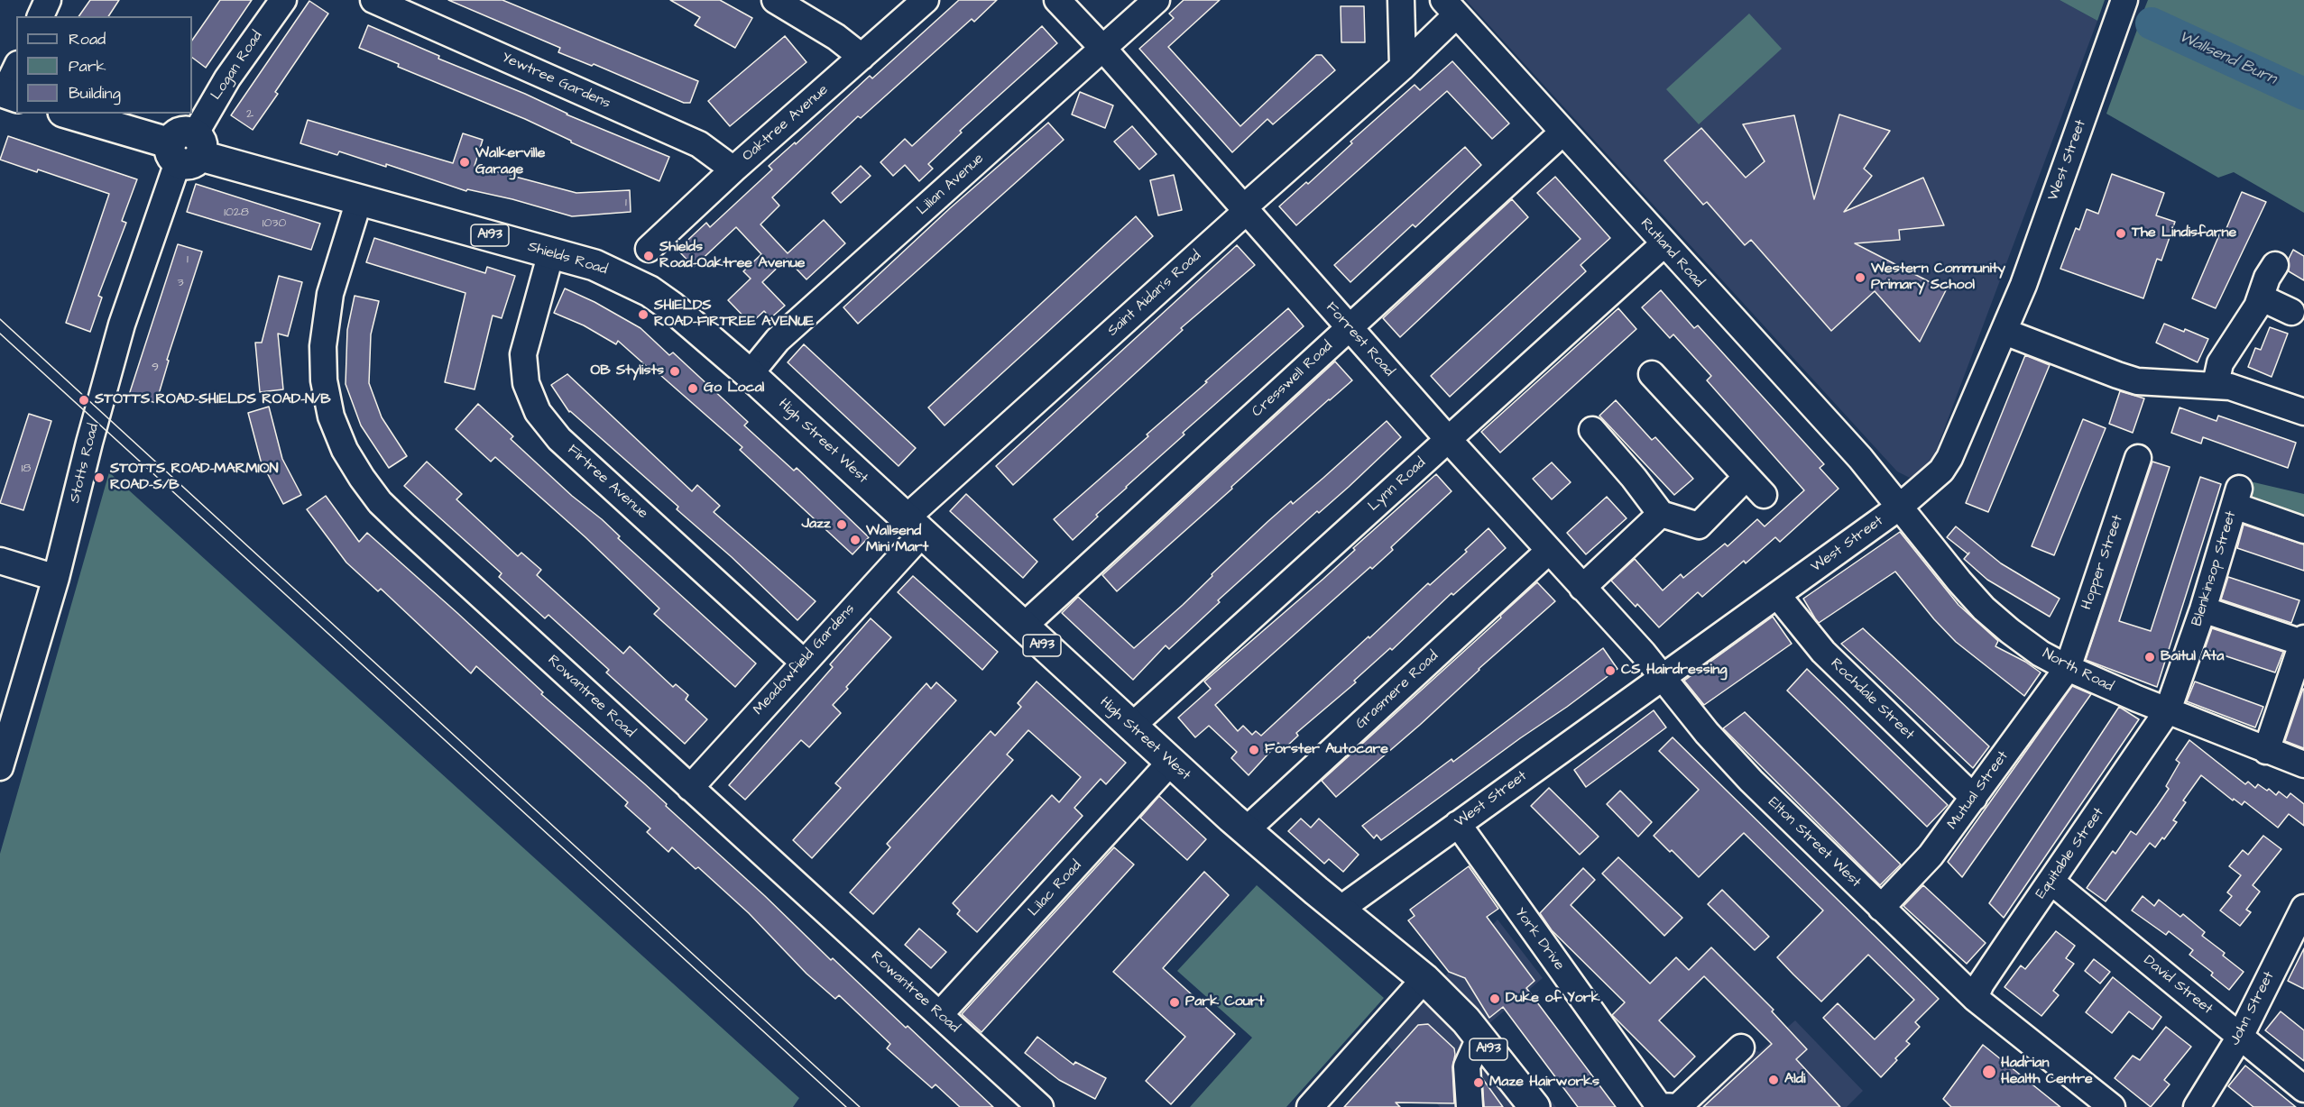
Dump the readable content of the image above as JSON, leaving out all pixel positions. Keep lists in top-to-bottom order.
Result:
{
  "streets": {
    "main road": ["A193", "Shields Road", "High Street West"],
    "street": [
      "Logan Road",
      "Yewtree Gardens",
      "Oaktree Avenue",
      "West Street",
      "Lilian Avenue",
      "Rutland Road",
      "Saint Aidan's Road",
      "Forrest Road",
      "Cresswell Road",
      "Stotts Road",
      "Firtree Avenue",
      "Lynn Road",
      "Hopper Street",
      "Blenkinsop Street",
      "Meadowfield Gardens",
      "North Road",
      "Grasmere Road",
      "Rowantree Road",
      "Rochdale Street",
      "Mutual Street",
      "Elton Street West",
      "Equitable Street",
      "Lilac Road",
      "York Drive",
      "David Street",
      "John Street"
    ]
  },
  "crossings": [
    ["Logan Road", "Shields Road"],
    ["Logan Road", "Stotts Road"],
    ["Yewtree Gardens", "Oaktree Avenue"],
    ["West Street", "Rutland Road"],
    ["West Street", "Forrest Road"],
    ["West Street", "High Street West"],
    ["West Street", "North Road"],
    ["West Street", "Rochdale Street"],
    ["West Street", "Elton Street West"],
    ["West Street", "York Drive"],
    ["Lilian Avenue", "Shields Road"],
    ["Lilian Avenue", "Forrest Road"],
    ["Lilian Avenue", "High Street West"],
    ["Rutland Road", "Saint Aidan's Road"],
    ["Rutland Road", "Cresswell Road"],
    ["Rutland Road", "Lynn Road"],
    ["Rutland Road", "North Road"],
    ["Shields Road", "High Street West"],
    ["Shields Road", "Stotts Road"],
    ["Shields Road", "Firtree Avenue"],
    ["Shields Road", "Rowantree Road"],
    ["Saint Aidan's Road", "Forrest Road"],
    ["Saint Aidan's Road", "High Street West"],
    ["Saint Aidan's Road", "Meadowfield Gardens"],
    ["Forrest Road", "Cresswell Road"],
    ["Forrest Road", "Lynn Road"],
    ["Forrest Road", "Grasmere Road"],
    ["Forrest Road", "Elton Street West"],
    ["Cresswell Road", "High Street West"],
    ["High Street West", "Lynn Road"],
    ["High Street West", "Meadowfield Gardens"],
    ["High Street West", "Grasmere Road"],
    ["High Street West", "Lilac Road"],
    ["Firtree Avenue", "Meadowfield Gardens"],
    ["Hopper Street", "North Road"],
    ["Hopper Street", "Mutual Street"],
    ["Blenkinsop Street", "North Road"],
    ["Blenkinsop Street", "Equitable Street"],
    ["Meadowfield Gardens", "Rowantree Road"],
    ["North Road", "Mutual Street"],
    ["North Road", "Equitable Street"],
    ["Rowantree Road", "Lilac Road"],
    ["Rochdale Street", "Mutual Street"],
    ["Mutual Street", "Elton Street West"],
    ["Elton Street West", "Equitable Street"],
    ["Equitable Street", "David Street"],
    ["David Street", "John Street"]
  ],
  "water": ["Wallsend Burn"],
  "places": [
    "Walkerville Garage",
    "The Lindisfarne",
    "Shields Road-Oaktree Avenue",
    "Western Community Primary School",
    "SHIELDS ROAD-FIRTREE AVENUE",
    "OB Stylists",
    "Go Local",
    "STOTTS ROAD-SHIELDS ROAD-N/B",
    "STOTTS ROAD-MARMION ROAD-S/B",
    "Jazz",
    "Wallsend Mini Mart",
    "Baitul Ata",
    "CS Hairdressing",
    "Forster Autocare",
    "Duke of York",
    "Park Court",
    "Hadrian Health Centre",
    "Aldi",
    "Maze Hairworks"
  ],
  "house_numbers": [
    "2",
    "1",
    "1028",
    "1030",
    "1",
    "3",
    "9",
    "18"
  ],
  "legend": ["Road", "Park", "Building"]
}
